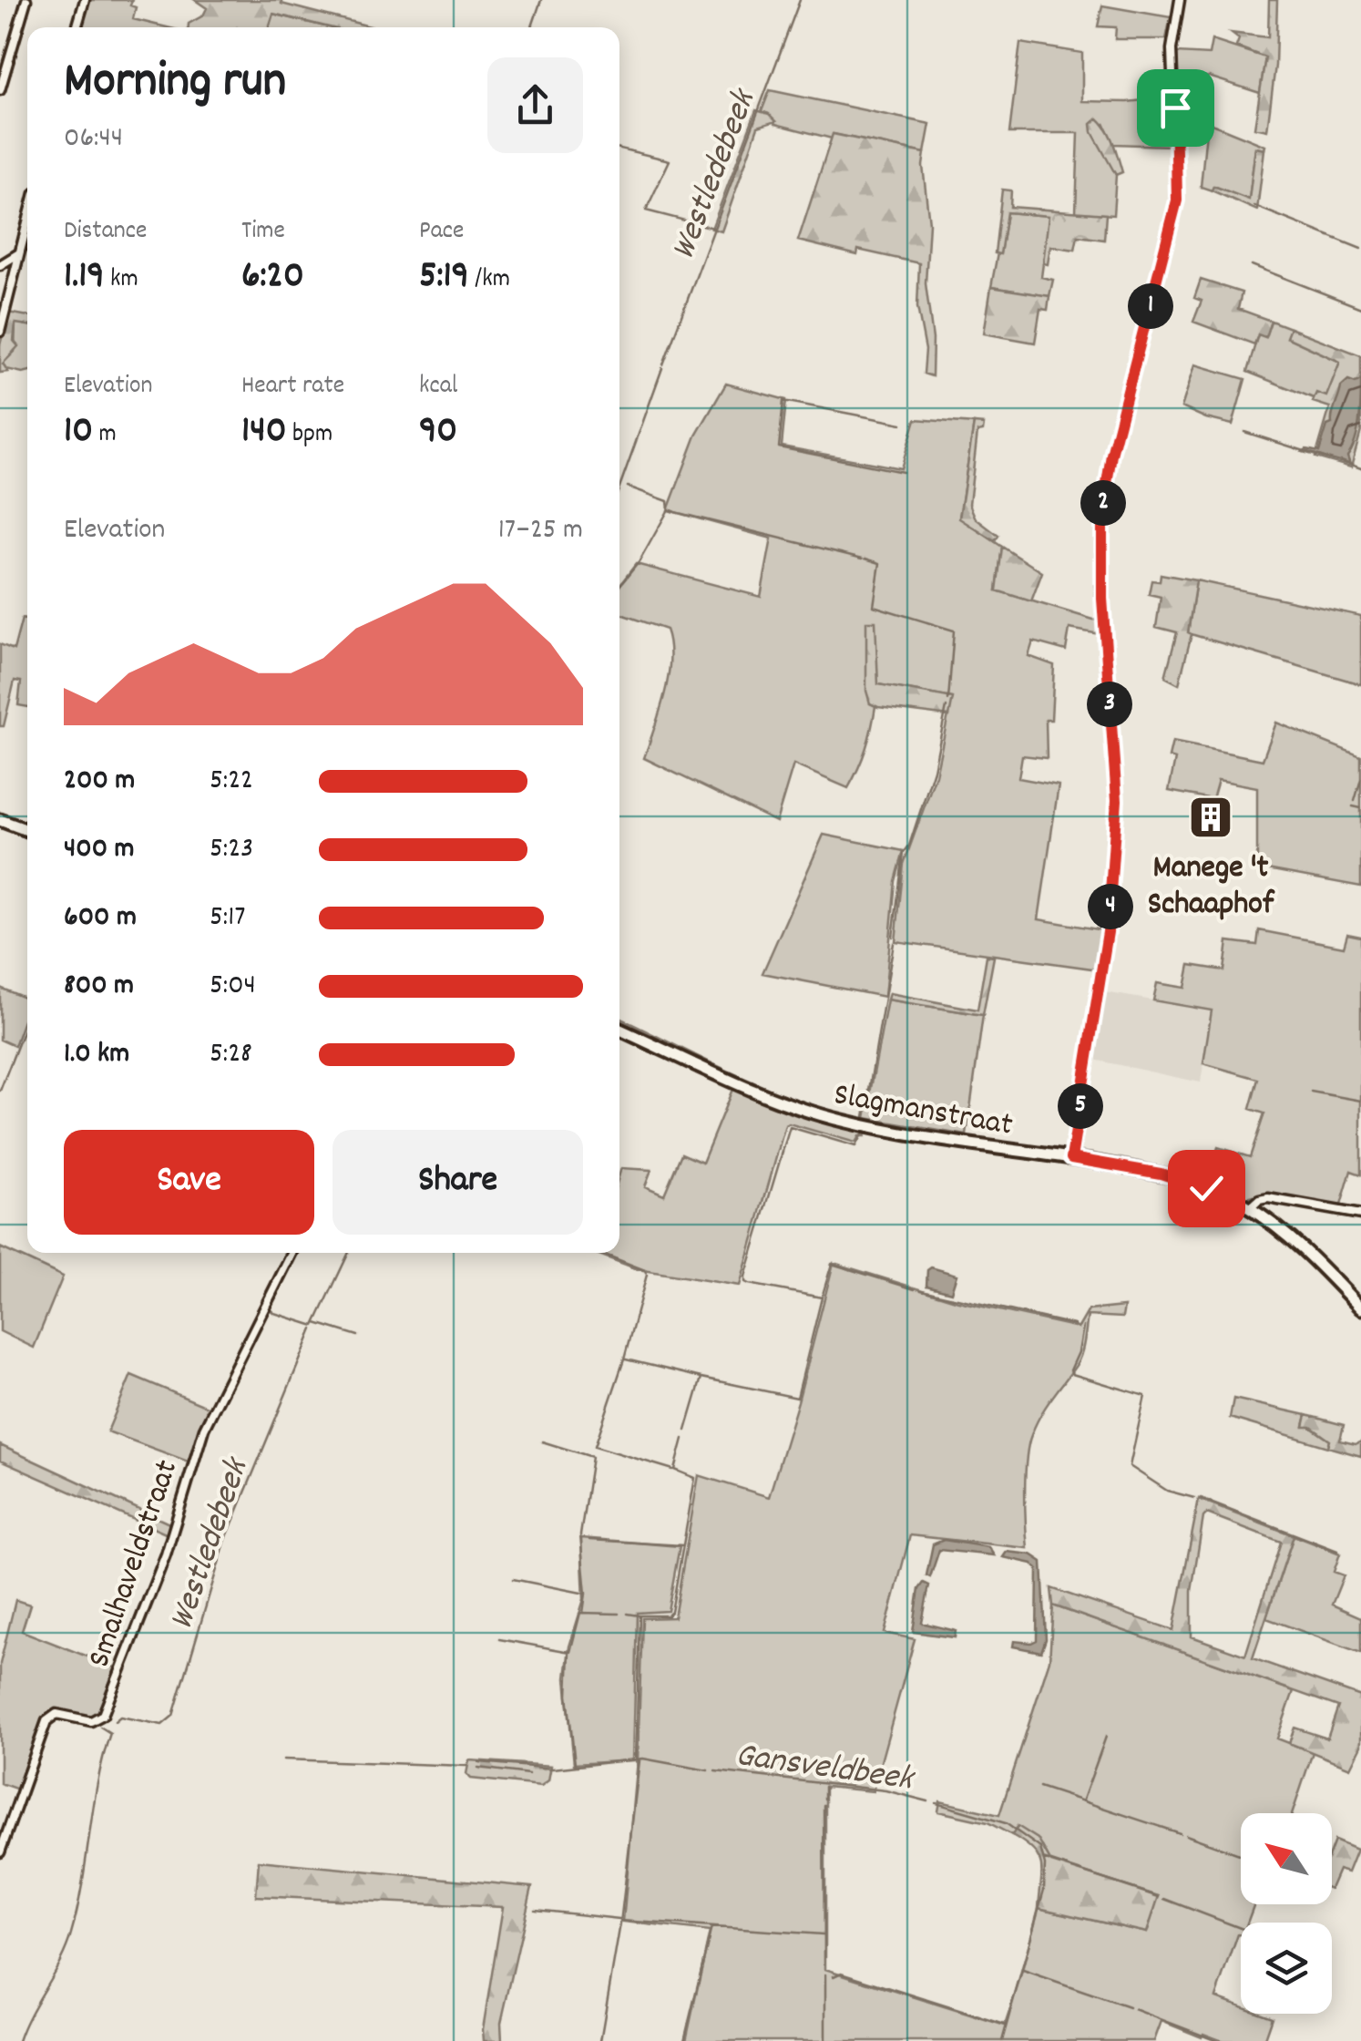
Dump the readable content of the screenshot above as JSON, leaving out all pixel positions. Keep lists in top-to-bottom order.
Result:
{
  "streets": {
    "main road": ["Slagmanstraat"],
    "street": ["Smalhaveldstraat"]
  },
  "water": ["Westledebeek", "Gansveldbeek"],
  "places": {
    "building": ["Manege 't Schaaphof"]
  },
  "north": "top left",
  "page": {
    "heading": ["Morning run", "06:44"],
    "stats": [
      ["Distance", "1.19 km"],
      ["Time", "6:20"],
      ["Pace", "5:19 /km"],
      ["Elevation", "10 m"],
      ["Heart rate", "140 bpm"],
      ["kcal", "90"]
    ],
    "pins": [
      "1",
      "2",
      "3",
      "4",
      "5"
    ],
    "chart": ["Elevation", "17–25 m"],
    "list": [
      {
        "name": "200 m",
        "note": "5:22"
      },
      {
        "name": "400 m",
        "note": "5:23"
      },
      {
        "name": "600 m",
        "note": "5:17"
      },
      {
        "name": "800 m",
        "note": "5:04"
      },
      {
        "name": "1.0 km",
        "note": "5:28"
      }
    ],
    "buttons": ["Save", "Share"]
  }
}
